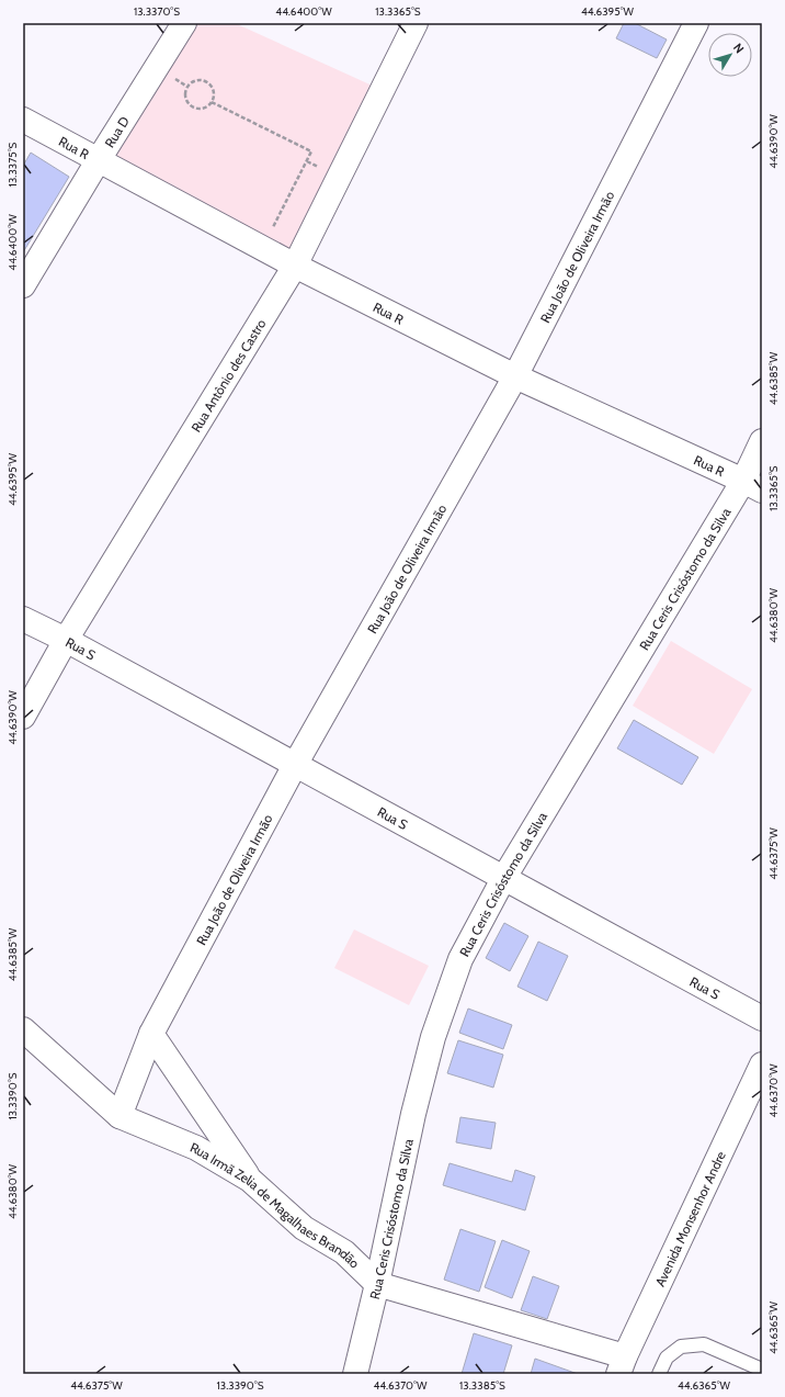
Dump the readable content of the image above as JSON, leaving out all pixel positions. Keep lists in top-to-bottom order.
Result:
{
  "streets": {
    "street": [
      "Rua D",
      "Rua R",
      "Rua João de Oliveira Irmão",
      "Rua Antônio des Castro",
      "Rua Ceris Crisóstomo da Silva",
      "Rua S",
      "Rua Irmã Zelia de Magalhaes Brandão",
      "Avenida Monsenhor Andre"
    ]
  },
  "crossings": [
    ["Rua D", "Rua R"],
    ["Rua R", "Rua João de Oliveira Irmão"],
    ["Rua R", "Rua Antônio des Castro"],
    ["Rua R", "Rua Ceris Crisóstomo da Silva"],
    ["Rua João de Oliveira Irmão", "Rua S"],
    ["Rua João de Oliveira Irmão", "Rua Irmã Zelia de Magalhaes Brandão"],
    ["Rua Antônio des Castro", "Rua S"],
    ["Rua Ceris Crisóstomo da Silva", "Rua S"],
    ["Rua Ceris Crisóstomo da Silva", "Rua Irmã Zelia de Magalhaes Brandão"],
    ["Rua Irmã Zelia de Magalhaes Brandão", "Avenida Monsenhor Andre"]
  ],
  "north": "top right",
  "coordinates": [
    "13.3370°S",
    "44.6400°W",
    "13.3365°S",
    "44.6395°W",
    "44.6390°W",
    "13.3375°S",
    "44.6385°W",
    "44.6380°W",
    "44.6375°W",
    "44.6370°W",
    "13.3390°S",
    "44.6365°W",
    "13.3385°S"
  ]
}
